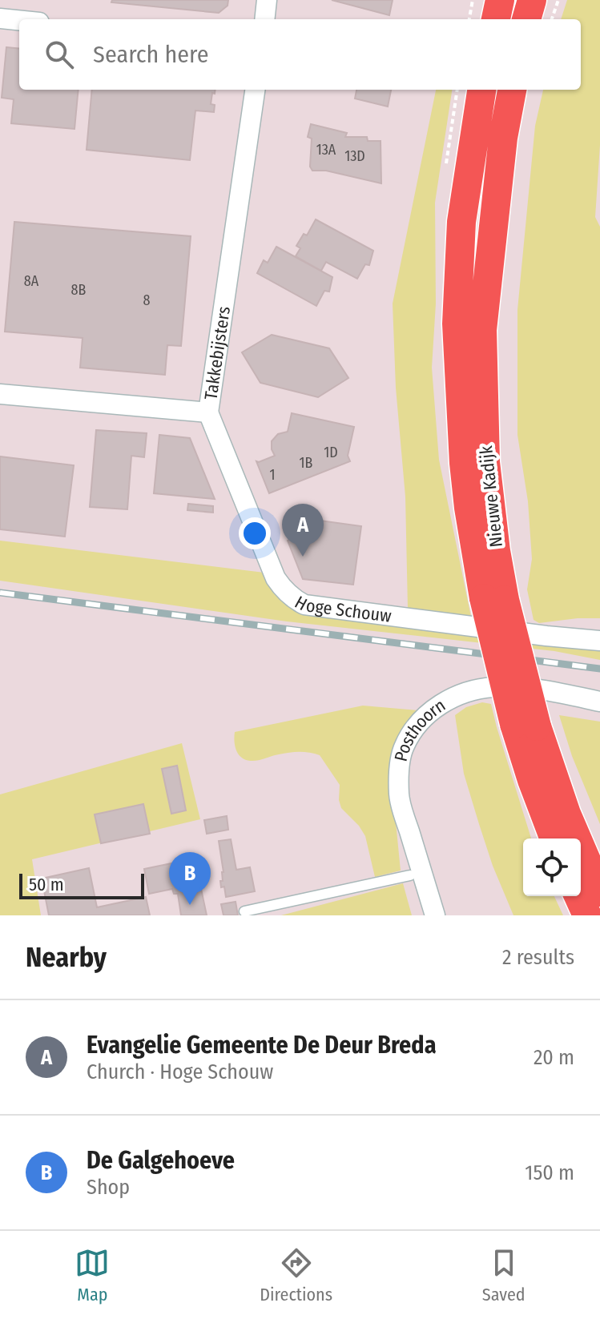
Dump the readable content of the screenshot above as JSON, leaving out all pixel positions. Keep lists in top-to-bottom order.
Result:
{
  "streets": {
    "main road": ["Nieuwe Kadijk"],
    "street": ["Takkebijsters", "Hoge Schouw", "Posthoorn"]
  },
  "crossings": [
    ["Takkebijsters", "Hoge Schouw"]
  ],
  "house_numbers": [
    "13A",
    "13D",
    "8A",
    "8B",
    "8",
    "1D",
    "1B",
    "1"
  ],
  "scale_bar": "50 m",
  "page": {
    "search": "Search here",
    "pins": ["A", "B"],
    "scale": "50 m",
    "heading": ["Nearby", "2 results"],
    "list": [
      {
        "mark": "A",
        "name": "Evangelie Gemeente De Deur Breda",
        "note": "Church · Hoge Schouw",
        "value": "20 m"
      },
      {
        "mark": "B",
        "name": "De Galgehoeve",
        "note": "Shop",
        "value": "150 m"
      }
    ],
    "nav": ["Map", "Directions", "Saved"]
  }
}
